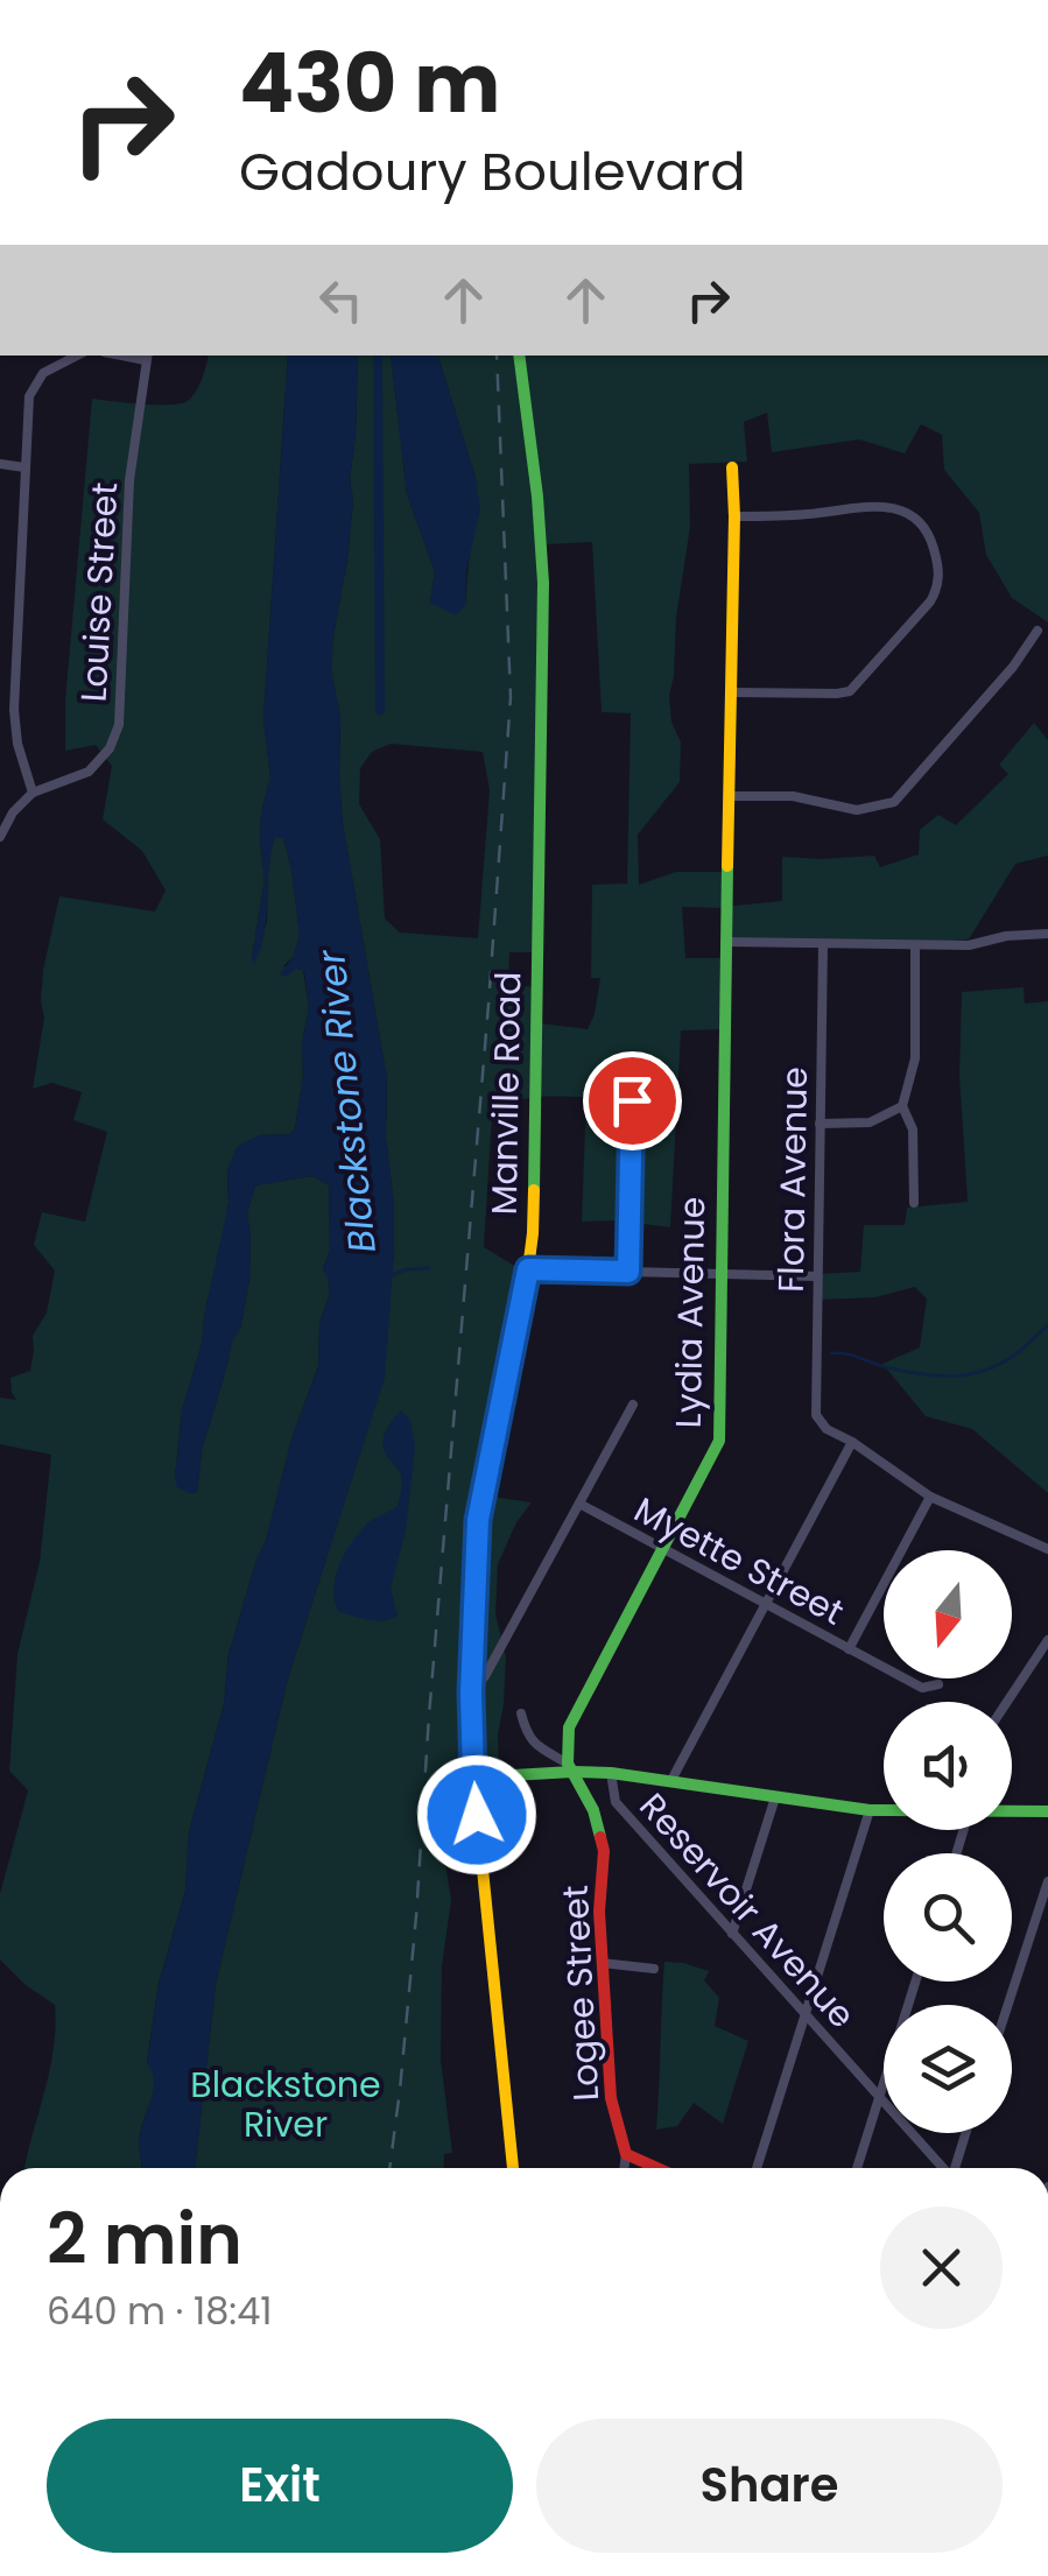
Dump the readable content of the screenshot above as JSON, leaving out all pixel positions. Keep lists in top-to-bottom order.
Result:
{
  "streets": {
    "street": [
      "Louise Street",
      "Manville Road",
      "Flora Avenue",
      "Lydia Avenue",
      "Myette Street",
      "Reservoir Avenue",
      "Logee Street"
    ]
  },
  "crossings": [
    ["Lydia Avenue", "Myette Street"],
    ["Lydia Avenue", "Logee Street"]
  ],
  "water": ["Blackstone River"],
  "parks": ["Blackstone River"],
  "north": "bottom",
  "page": {
    "turn": ["430 m", "Gadoury Boulevard"],
    "heading": ["2 min", "640 m · 18:41"],
    "buttons": ["Exit", "Share"]
  }
}
